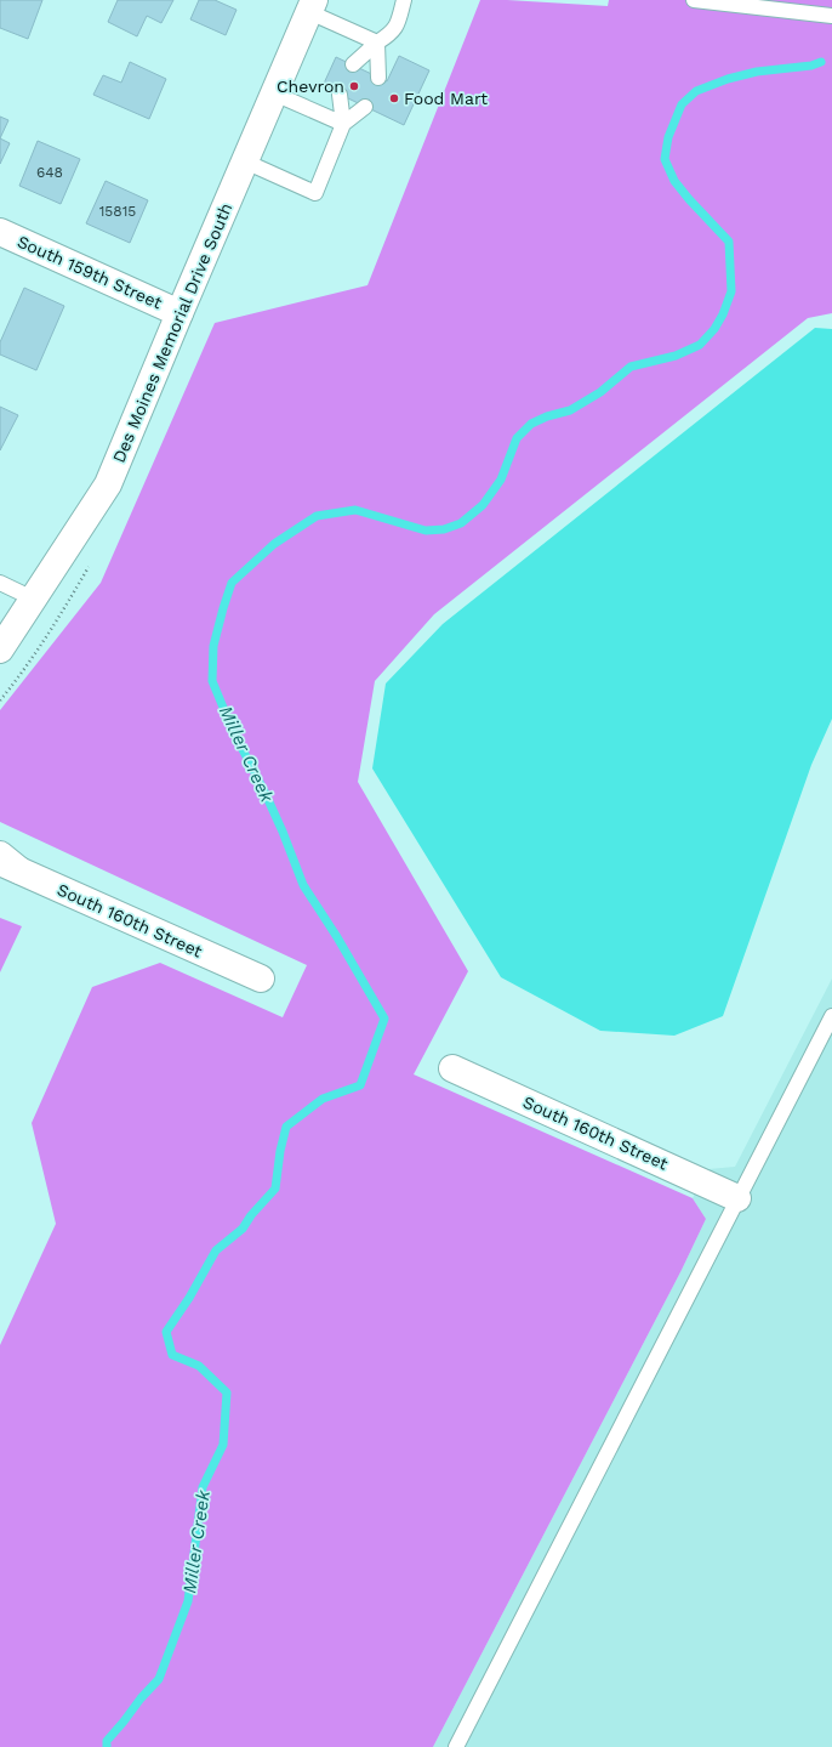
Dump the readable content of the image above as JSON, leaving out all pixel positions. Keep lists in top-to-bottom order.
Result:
{
  "streets": {
    "street": ["South 159th Street", "Des Moines Memorial Drive South", "South 160th Street"]
  },
  "crossings": [
    ["South 159th Street", "Des Moines Memorial Drive South"]
  ],
  "water": ["Miller Creek"],
  "places": ["Chevron", "Food Mart"],
  "house_numbers": ["648", "15815"]
}
